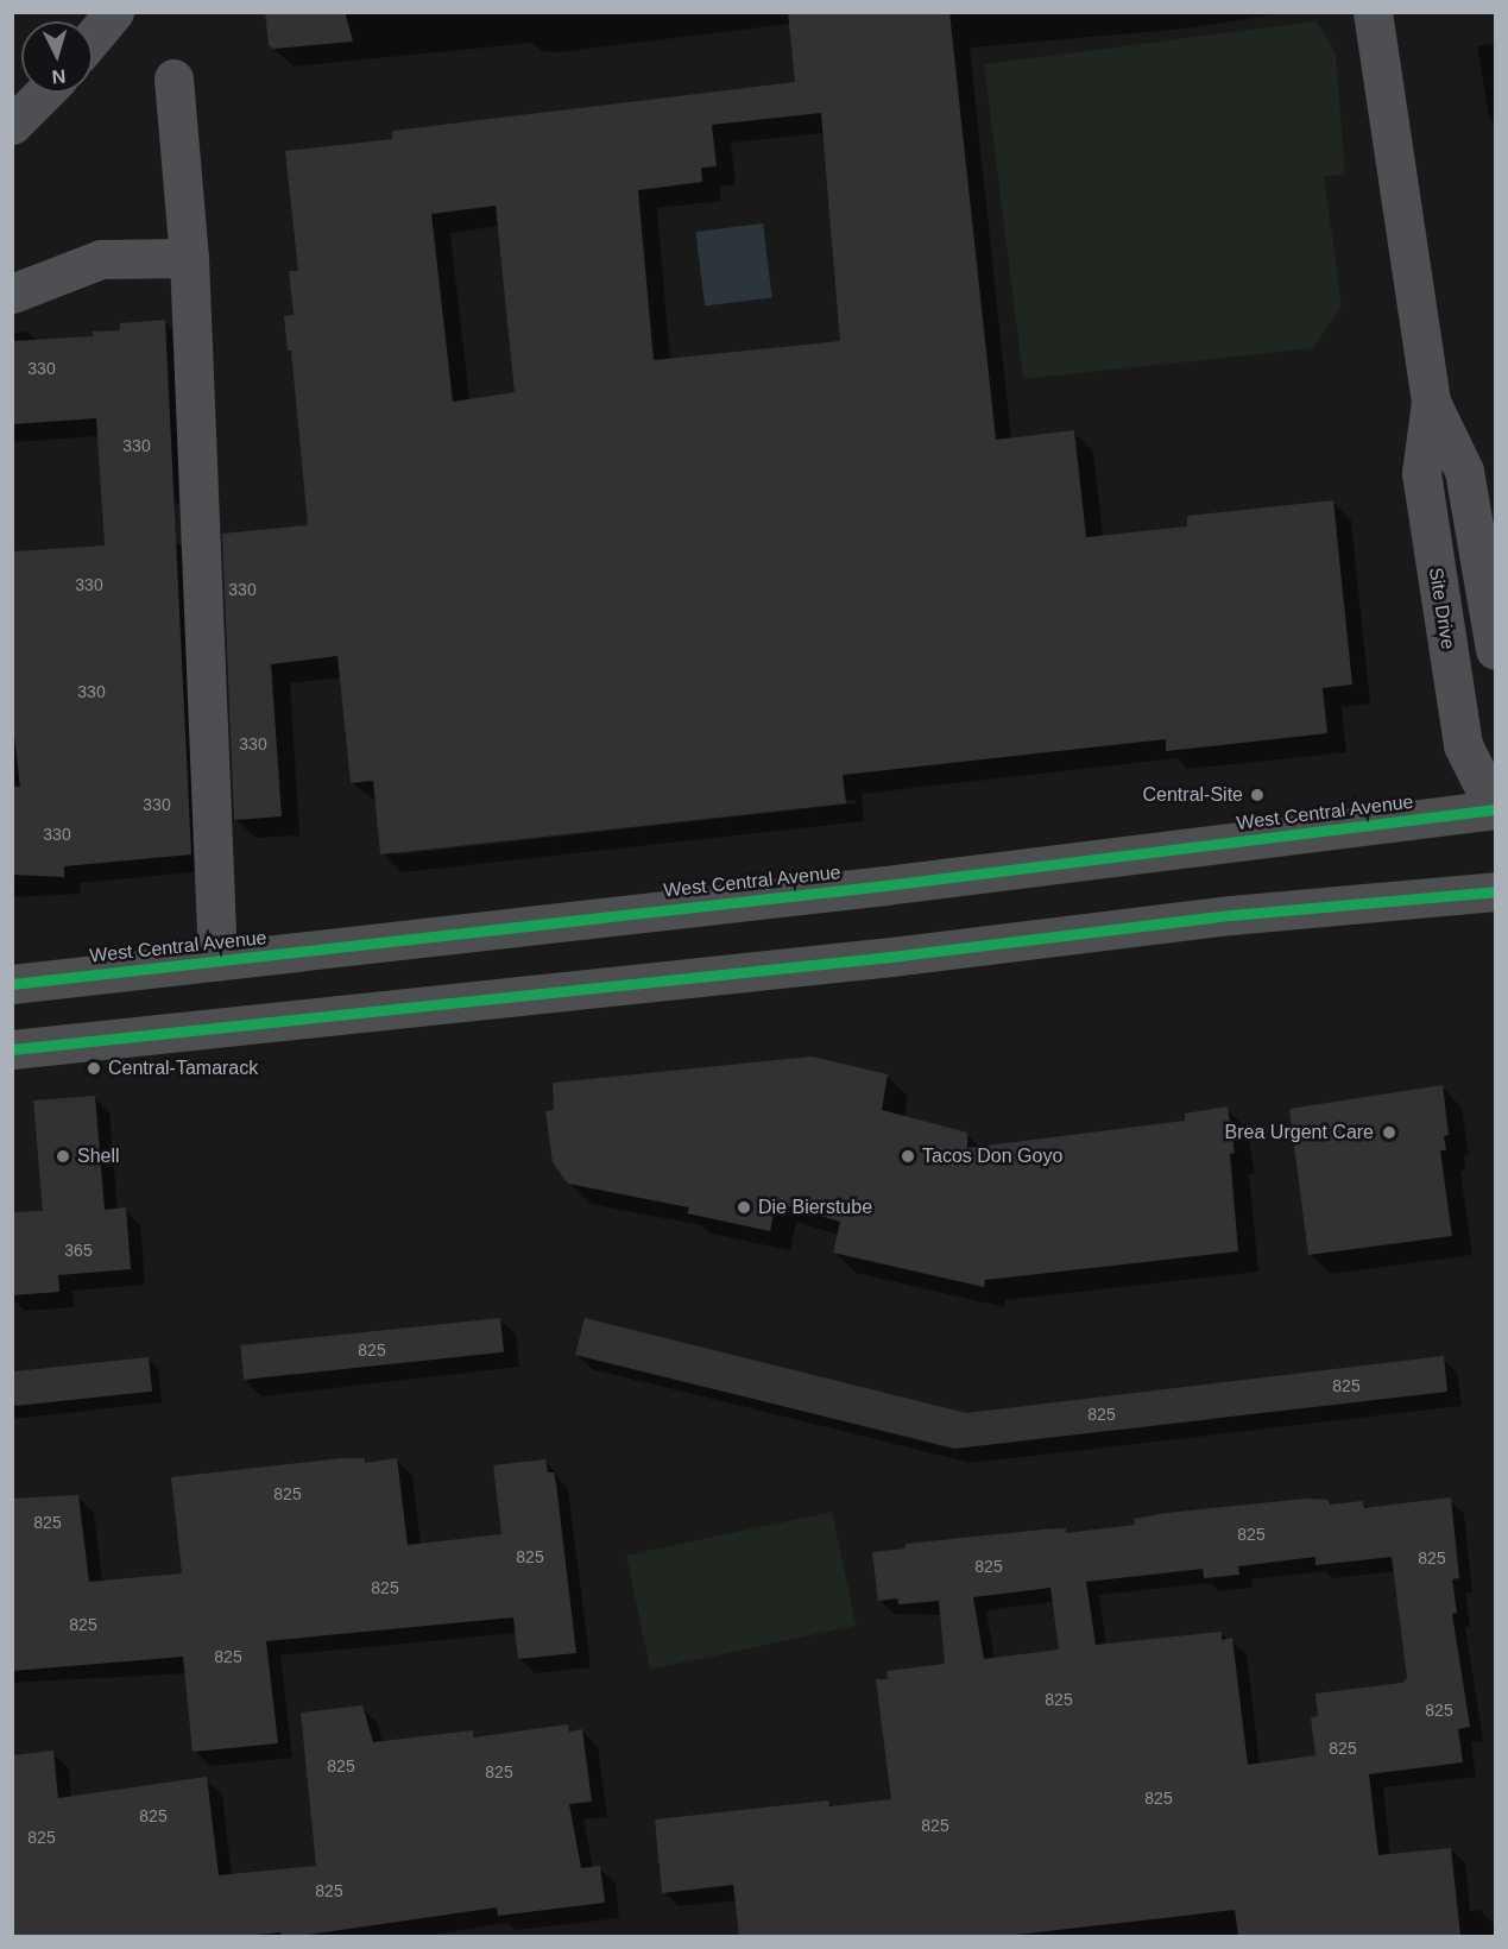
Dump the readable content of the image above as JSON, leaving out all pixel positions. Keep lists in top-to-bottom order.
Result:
{
  "streets": {
    "main road": ["West Central Avenue"],
    "street": ["Site Drive"]
  },
  "crossings": [
    ["Site Drive", "West Central Avenue"]
  ],
  "places": [
    "Central-Site",
    "Central-Tamarack",
    "Brea Urgent Care",
    "Shell",
    "Tacos Don Goyo",
    "Die Bierstube"
  ],
  "house_numbers": [
    "330",
    "330",
    "330",
    "330",
    "330",
    "330",
    "330",
    "330",
    "365",
    "825",
    "825",
    "825",
    "825",
    "825",
    "825",
    "825",
    "825",
    "825",
    "825",
    "825",
    "825",
    "825",
    "825",
    "825",
    "825",
    "825",
    "825",
    "825",
    "825",
    "825",
    "825"
  ],
  "north": "bottom"
}
